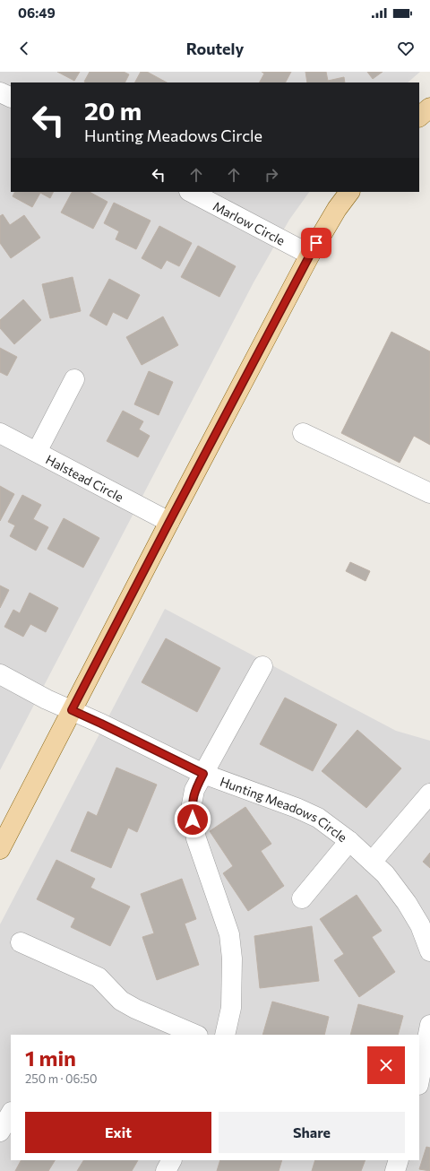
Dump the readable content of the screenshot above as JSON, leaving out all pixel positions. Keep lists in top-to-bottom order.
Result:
{
  "streets": {
    "street": ["Marlow Circle", "Halstead Circle", "Hunting Meadows Circle"]
  },
  "page": {
    "status": "06:49",
    "header": "Routely",
    "turn": ["20 m", "Hunting Meadows Circle"],
    "heading": ["1 min", "250 m · 06:50"],
    "buttons": ["Exit", "Share"]
  }
}
